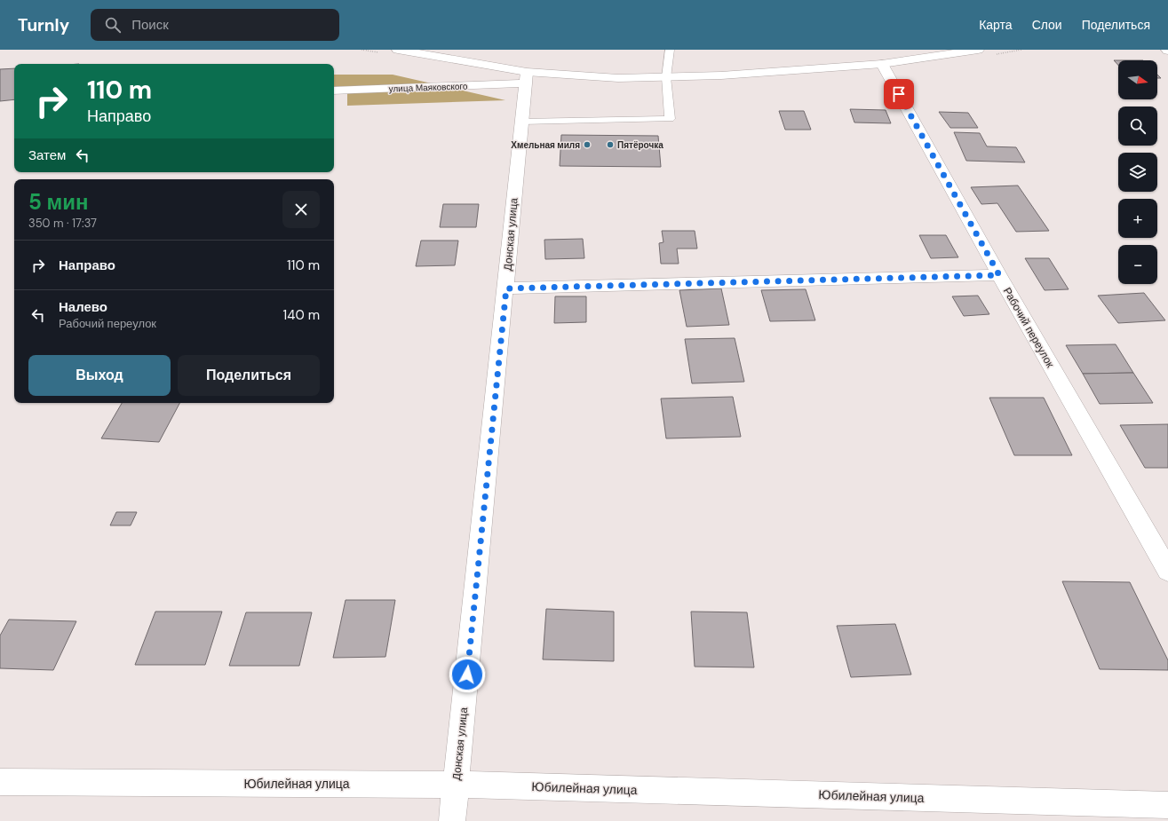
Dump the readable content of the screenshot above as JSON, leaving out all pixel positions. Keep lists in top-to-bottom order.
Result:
{
  "streets": {
    "street": [
      "улица Маяковского",
      "Донская улица",
      "Рабочий переулок",
      "Юбилейная улица"
    ]
  },
  "crossings": [
    ["улица Маяковского", "Донская улица"],
    ["Донская улица", "Юбилейная улица"]
  ],
  "places": ["Хмельная миля", "Пятёрочка"],
  "north": "right",
  "page": {
    "header": "Turnly",
    "search": "Поиск",
    "nav": ["Карта", "Слои", "Поделиться"],
    "map_buttons": ["+", "−"],
    "turn": ["110 m", "Направо"],
    "then": "Затем",
    "heading": ["5 мин", "350 m · 17:37"],
    "list": [
      {
        "name": "Направо",
        "value": "110 m"
      },
      {
        "name": "Налево",
        "note": "Рабочий переулок",
        "value": "140 m"
      }
    ],
    "buttons": ["Выход", "Поделиться"]
  }
}
